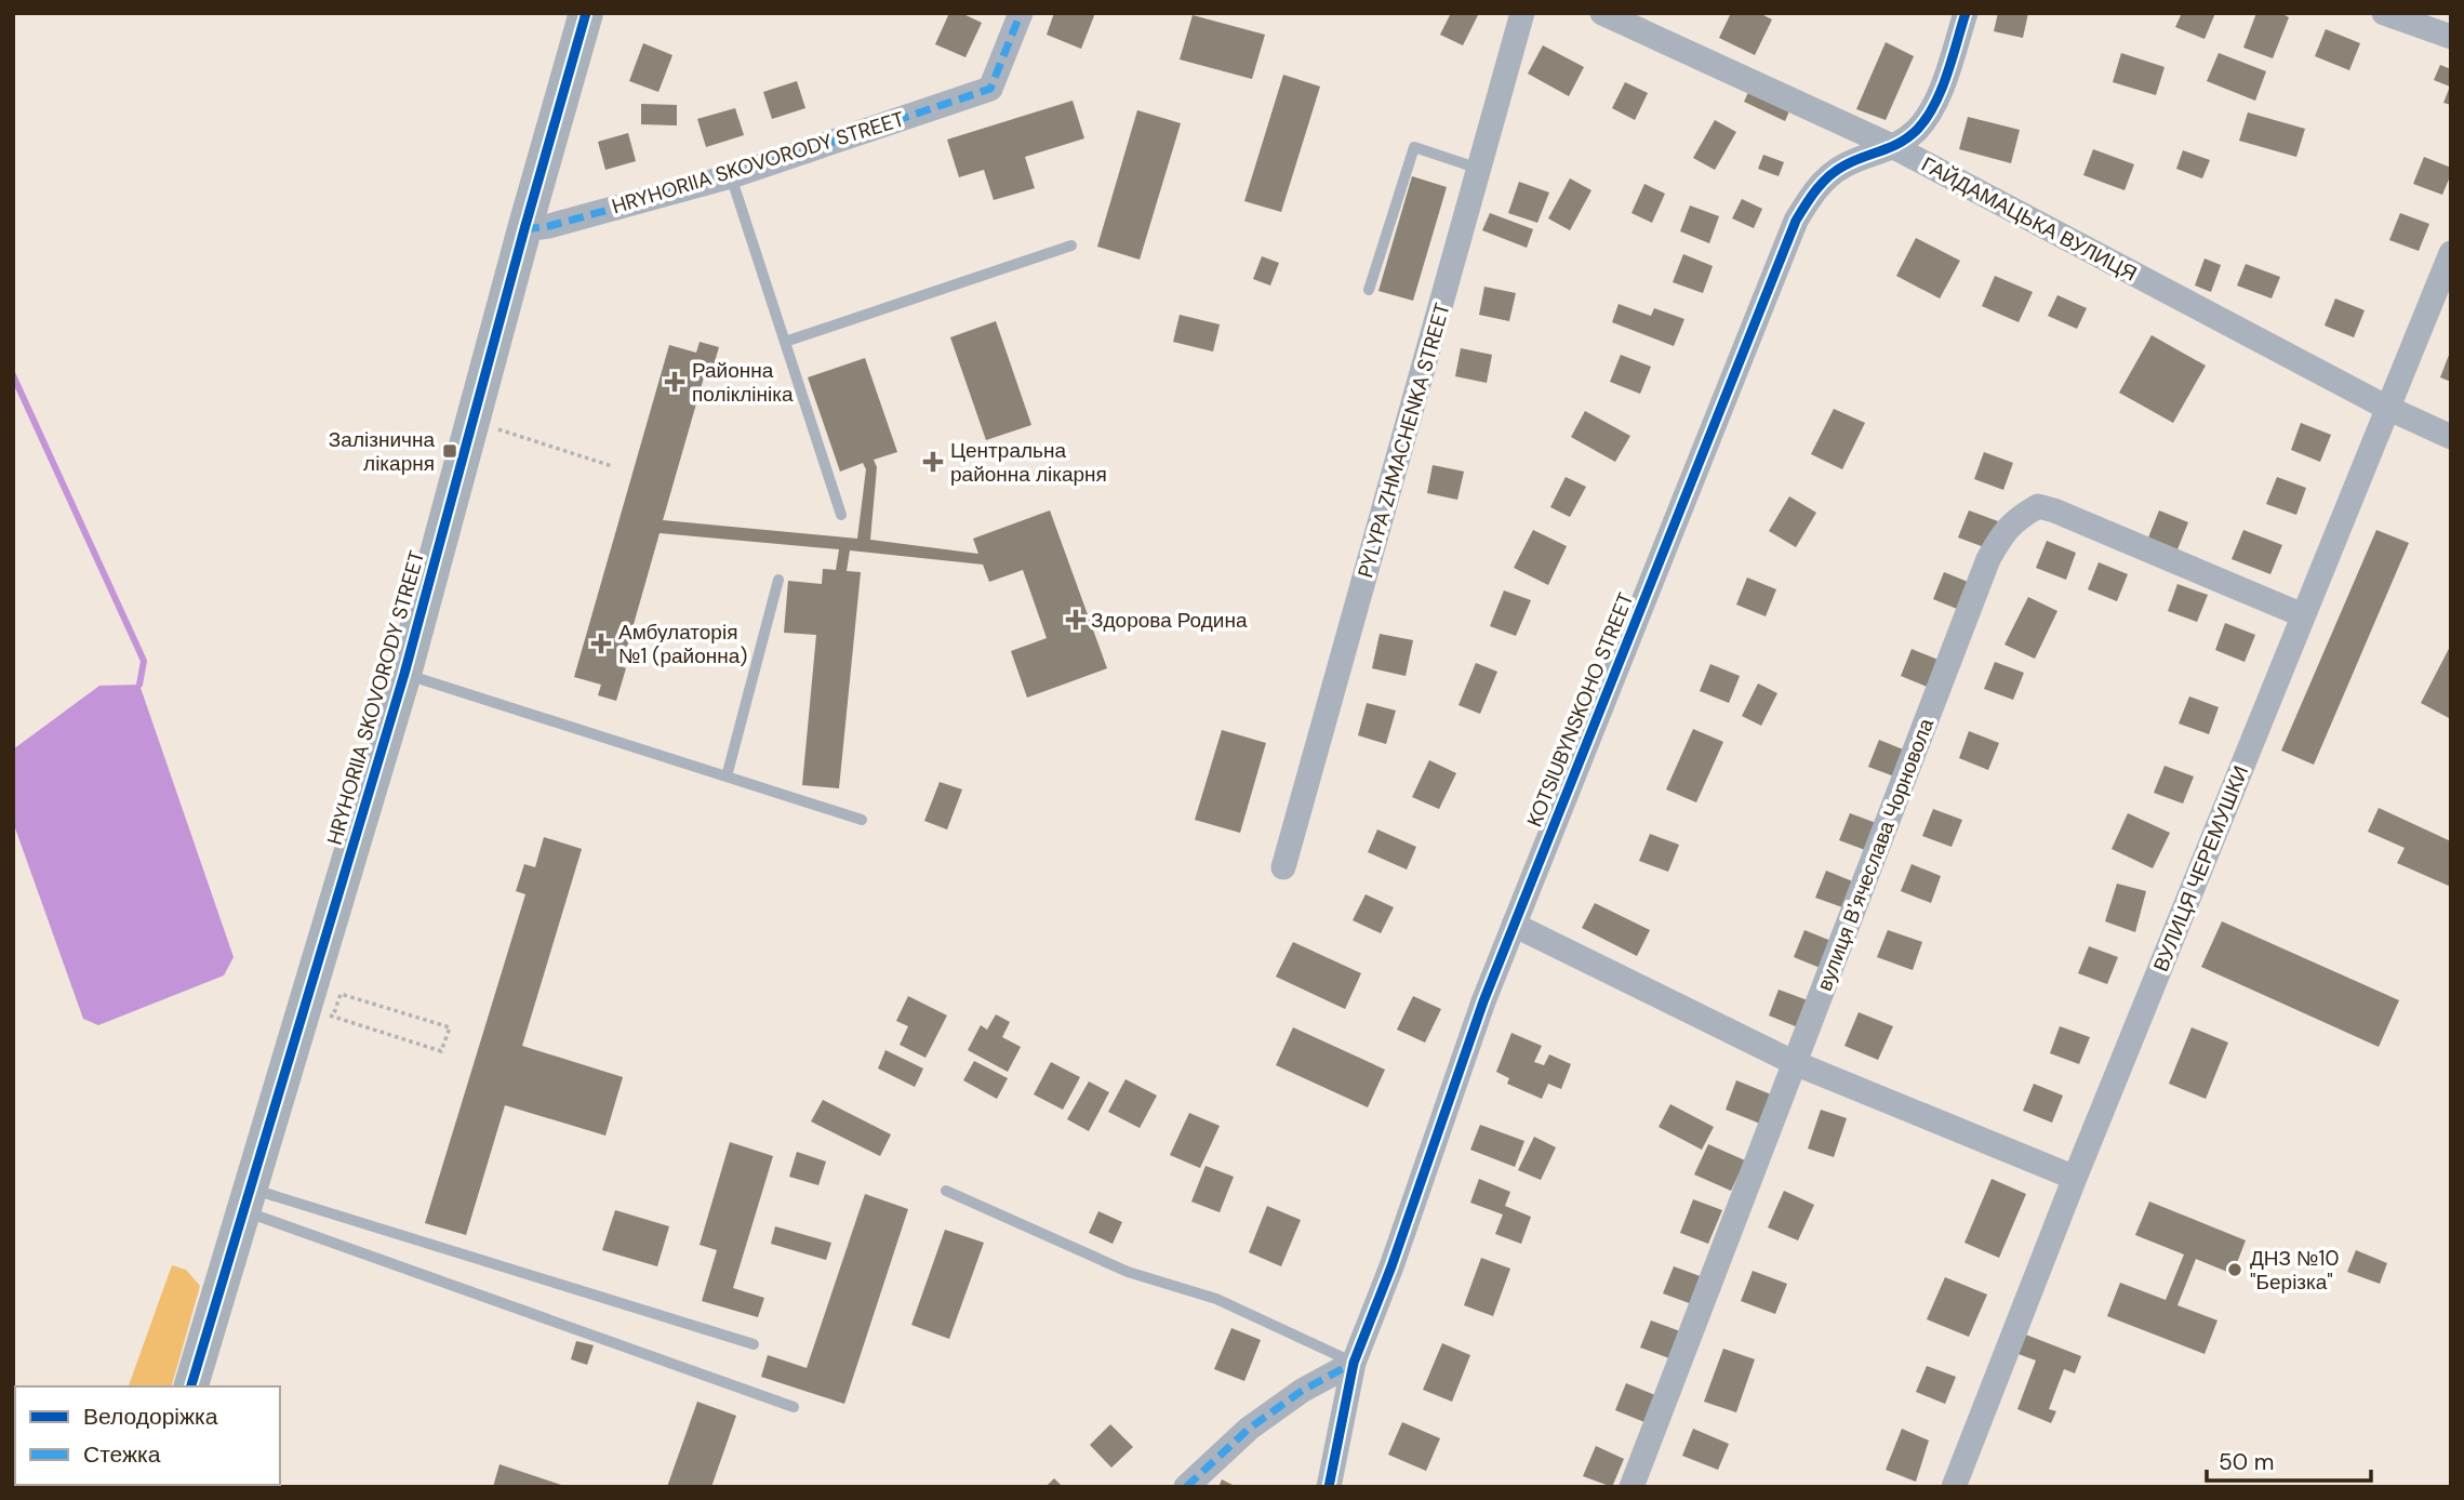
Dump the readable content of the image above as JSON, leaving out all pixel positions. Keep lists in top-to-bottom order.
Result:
{
  "streets": {
    "street": [
      "HRYHORIIA SKOVORODY STREET",
      "ГАЙДАМАЦЬКА ВУЛИЦЯ",
      "PYLYPA ZHMACHENKA STREET",
      "KOTSIUBYNSKOHO STREET",
      "вулиця Вʼячеслава Чорновола",
      "ВУЛИЦЯ ЧЕРЕМУШКИ"
    ]
  },
  "crossings": [
    ["ГАЙДАМАЦЬКА ВУЛИЦЯ", "KOTSIUBYNSKOHO STREET"],
    ["ГАЙДАМАЦЬКА ВУЛИЦЯ", "ВУЛИЦЯ ЧЕРЕМУШКИ"],
    ["вулиця Вʼячеслава Чорновола", "ВУЛИЦЯ ЧЕРЕМУШКИ"]
  ],
  "places": {
    "health": [
      "Районна поліклініка",
      "Центральна районна лікарня",
      "Здорова Родина",
      "Амбулаторія №1 (районна)"
    ],
    "transit": ["Залізнична лікарня"],
    "other": ["ДНЗ №10 \"Берізка\""]
  },
  "legend": ["Велодоріжка", "Стежка"],
  "scale_bar": "50 m"
}
